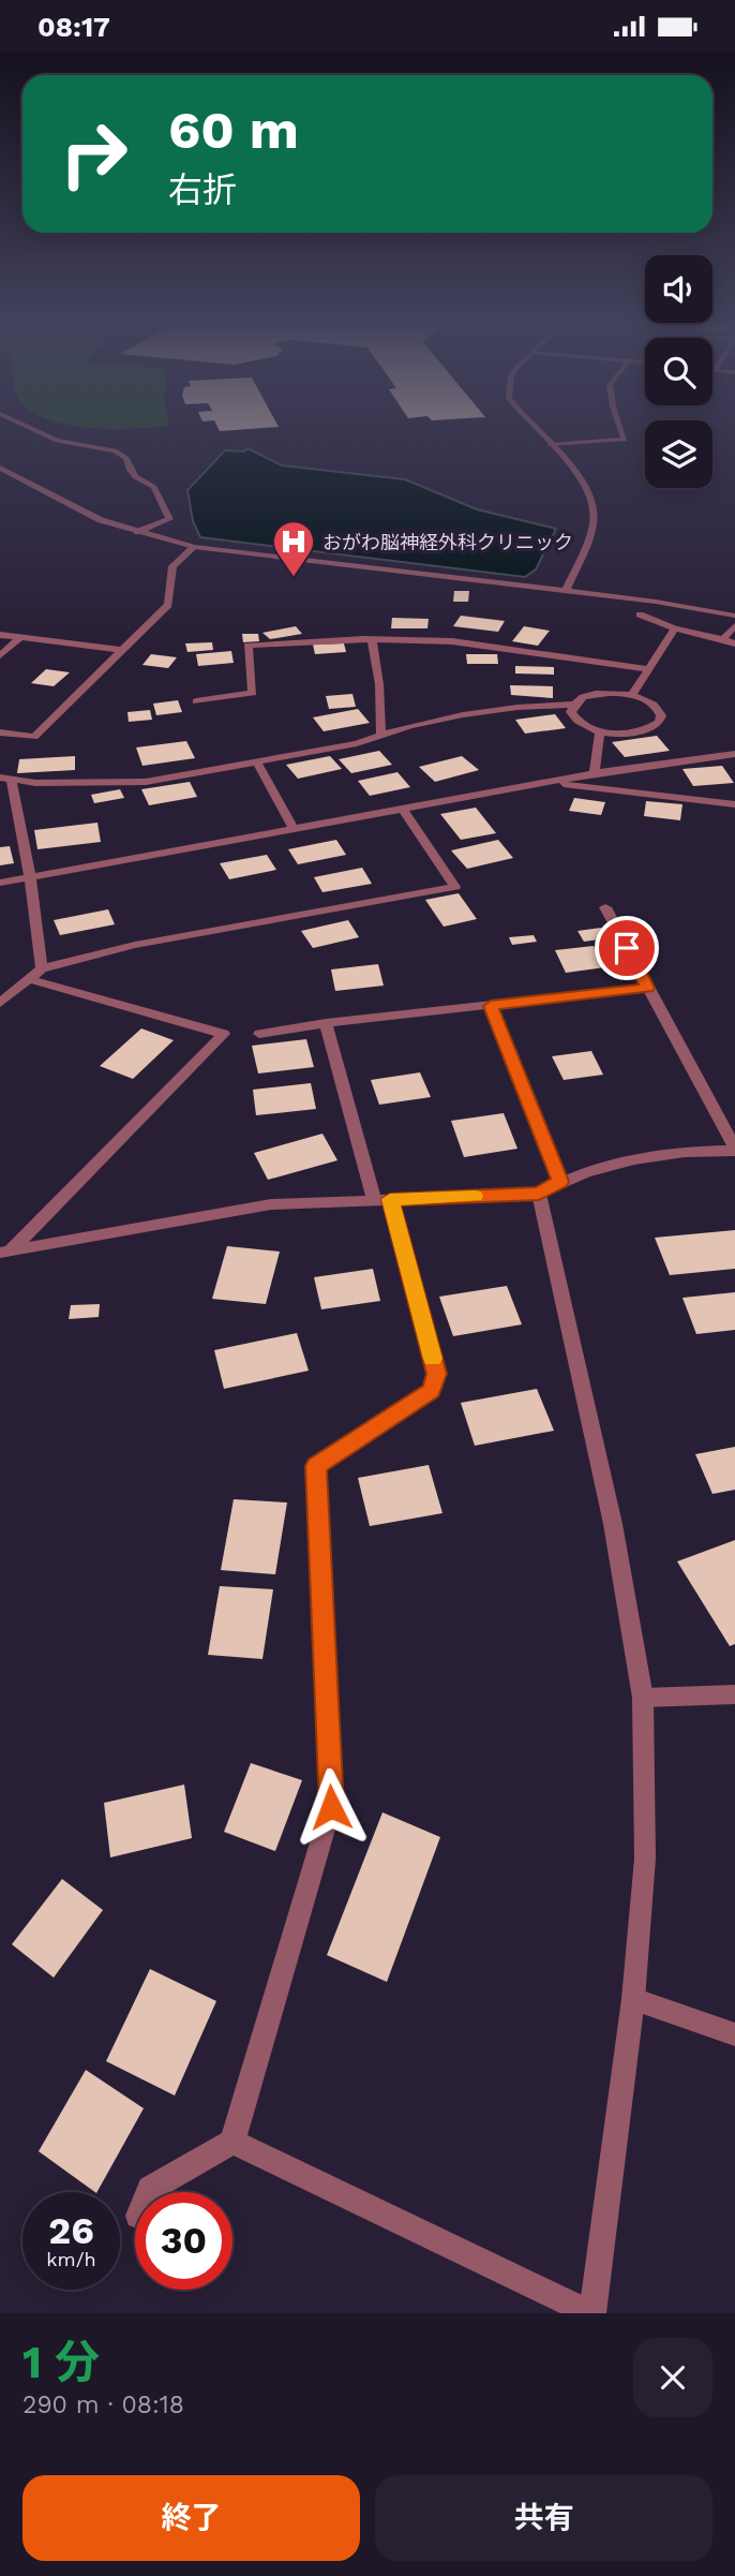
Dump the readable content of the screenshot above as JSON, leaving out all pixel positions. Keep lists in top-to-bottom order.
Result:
{
  "places": {
    "hospital": ["おがわ脳神経外科クリニック"]
  },
  "page": {
    "status": "08:17",
    "turn": ["60 m", "右折"],
    "speed": "26 km/h",
    "limit": "30",
    "heading": ["1 分", "290 m · 08:18"],
    "buttons": ["終了", "共有"]
  }
}
